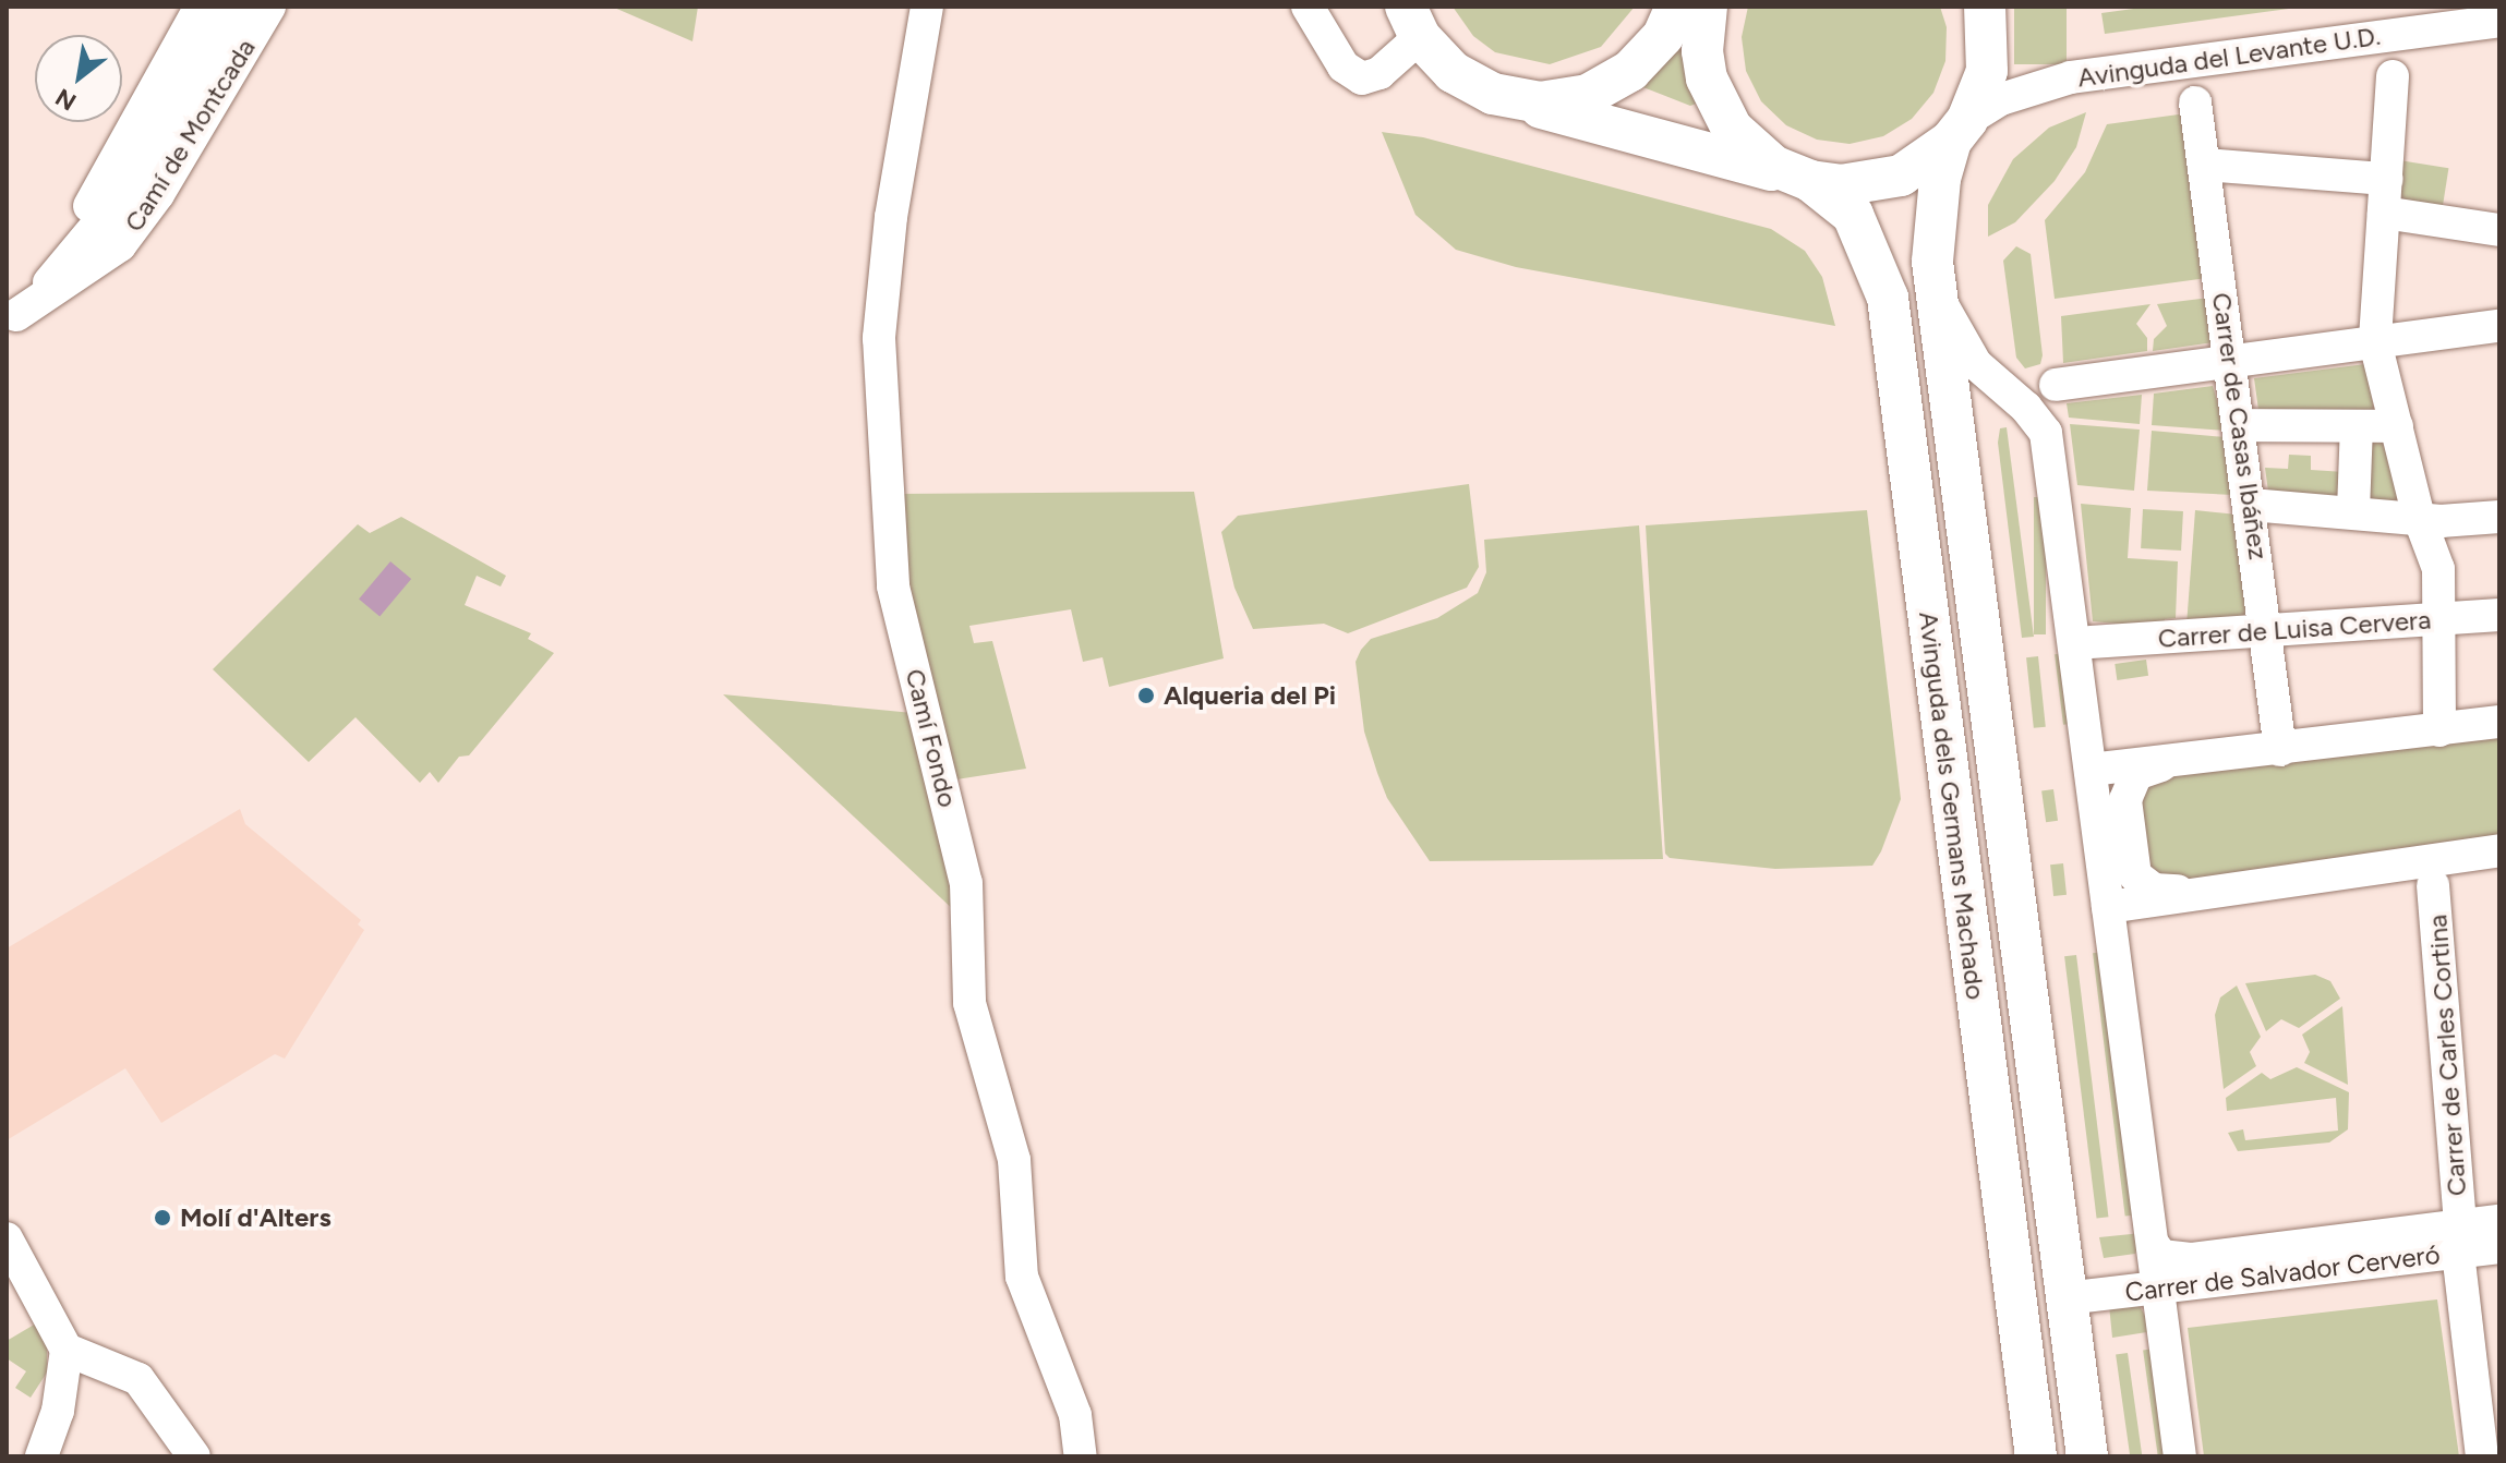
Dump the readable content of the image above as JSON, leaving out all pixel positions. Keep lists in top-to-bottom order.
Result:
{
  "streets": {
    "main road": ["Avinguda dels Germans Machado"],
    "street": [
      "Avinguda del Levante U.D.",
      "Camí de Montcada",
      "Carrer de Casas Ibáñez",
      "Carrer de Luisa Cervera",
      "Camí Fondo",
      "Carrer de Carles Cortina",
      "Carrer de Salvador Cerveró"
    ]
  },
  "crossings": [
    ["Avinguda del Levante U.D.", "Avinguda dels Germans Machado"],
    ["Carrer de Casas Ibáñez", "Carrer de Luisa Cervera"],
    ["Avinguda dels Germans Machado", "Carrer de Salvador Cerveró"],
    ["Carrer de Carles Cortina", "Carrer de Salvador Cerveró"]
  ],
  "places": ["Alqueria del Pi", "Molí d'Alters"],
  "north": "bottom left"
}
